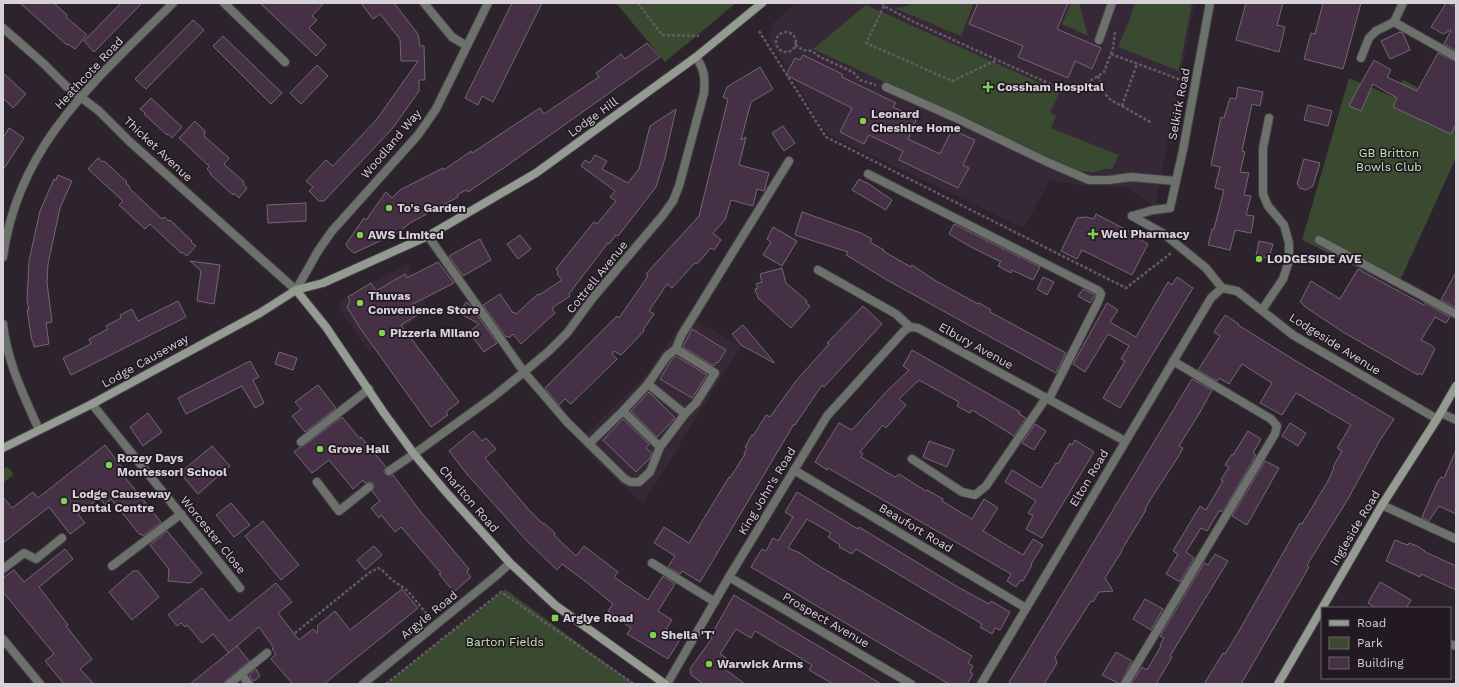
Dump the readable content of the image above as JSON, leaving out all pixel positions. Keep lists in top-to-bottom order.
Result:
{
  "streets": {
    "street": [
      "Heathcote Road",
      "Selkirk Road",
      "Lodge Hill",
      "Woodland Way",
      "Thicket Avenue",
      "Cottrell Avenue",
      "Lodgeside Avenue",
      "Elbury Avenue",
      "Lodge Causeway",
      "Elton Road",
      "King John's Road",
      "Charlton Road",
      "Beaufort Road",
      "Ingleside Road",
      "Worcester Close",
      "Argyle Road",
      "Prospect Avenue"
    ]
  },
  "crossings": [
    ["Heathcote Road", "Thicket Avenue"],
    ["Lodge Hill", "Woodland Way"],
    ["Lodge Hill", "Thicket Avenue"],
    ["Lodge Hill", "Cottrell Avenue"],
    ["Lodge Hill", "Lodge Causeway"],
    ["Lodge Hill", "Charlton Road"],
    ["Woodland Way", "Thicket Avenue"],
    ["Woodland Way", "Lodge Causeway"],
    ["Woodland Way", "Charlton Road"],
    ["Thicket Avenue", "Lodge Causeway"],
    ["Thicket Avenue", "Charlton Road"],
    ["Cottrell Avenue", "Charlton Road"],
    ["Lodgeside Avenue", "Elton Road"],
    ["Lodgeside Avenue", "Ingleside Road"],
    ["Elbury Avenue", "Elton Road"],
    ["Elbury Avenue", "King John's Road"],
    ["Lodge Causeway", "Charlton Road"],
    ["Lodge Causeway", "Worcester Close"],
    ["Elton Road", "Beaufort Road"],
    ["King John's Road", "Charlton Road"],
    ["King John's Road", "Beaufort Road"],
    ["King John's Road", "Prospect Avenue"],
    ["Charlton Road", "Argyle Road"]
  ],
  "parks": ["GB Britton Bowls Club", "Barton Fields"],
  "places": {
    "health": ["Cossham Hospital", "Well Pharmacy"],
    "other": [
      "Leonard Cheshire Home",
      "To's Garden",
      "AWS Limited",
      "LODGESIDE AVE",
      "Thuvas Convenience Store",
      "Pizzeria Milano",
      "Grove Hall",
      "Rozey Days Montessori School",
      "Lodge Causeway Dental Centre",
      "Sheila 'T'",
      "Warwick Arms"
    ],
    "transit": ["Arglye Road"]
  },
  "legend": ["Road", "Park", "Building"]
}
